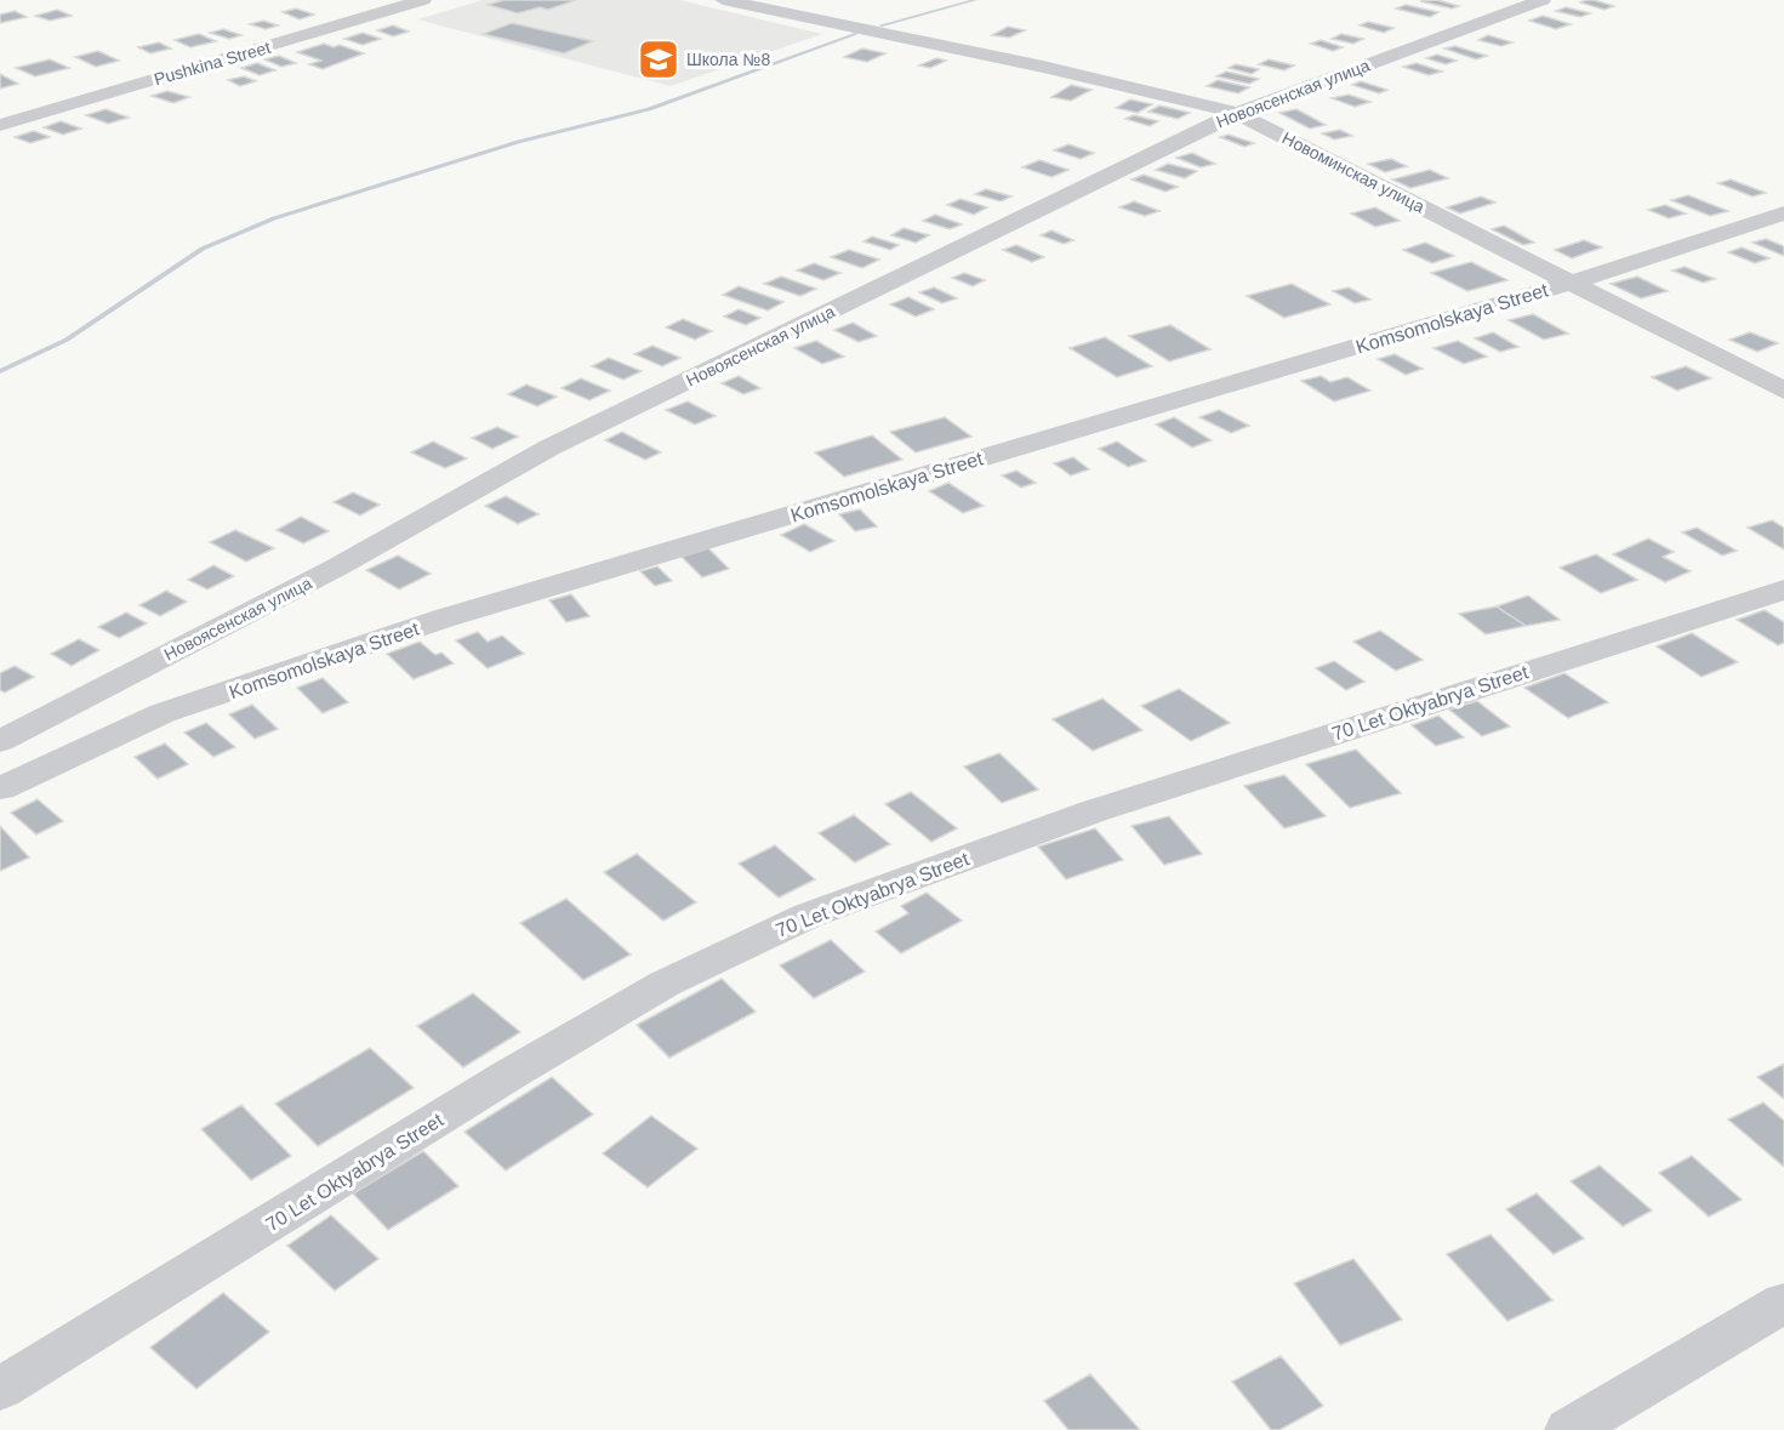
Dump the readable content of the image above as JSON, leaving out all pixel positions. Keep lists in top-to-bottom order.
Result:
{
  "streets": {
    "street": [
      "Pushkina Street",
      "Новоясенская улица",
      "Новоминская улица",
      "Komsomolskaya Street",
      "70 Let Oktyabrya Street"
    ]
  },
  "crossings": [
    ["Новоясенская улица", "Новоминская улица"],
    ["Новоминская улица", "Komsomolskaya Street"]
  ],
  "places": {
    "school or university": ["Школа №8"]
  }
}
